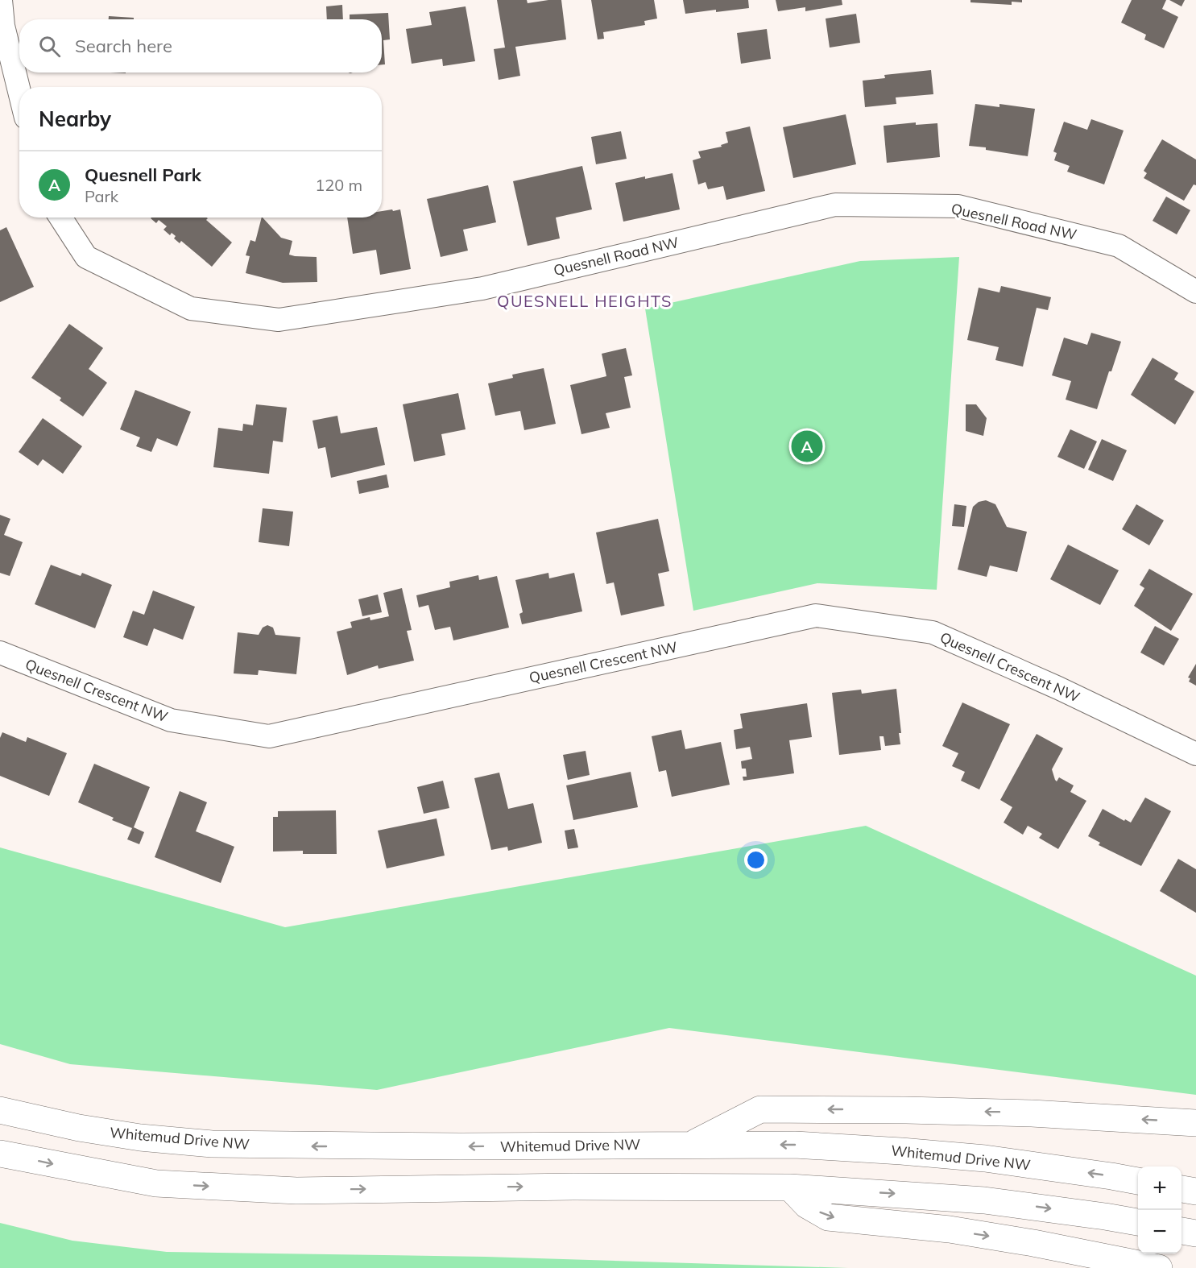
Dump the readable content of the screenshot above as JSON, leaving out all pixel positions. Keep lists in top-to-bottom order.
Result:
{
  "streets": {
    "highway": ["Whitemud Drive NW"],
    "street": ["Quesnell Road NW", "Quesnell Crescent NW"]
  },
  "districts": ["QUESNELL HEIGHTS"],
  "page": {
    "search": "Search here",
    "heading": "Nearby",
    "list": [
      {
        "mark": "A",
        "name": "Quesnell Park",
        "note": "Park",
        "value": "120 m"
      }
    ],
    "pins": "A",
    "map_buttons": ["+", "−"]
  }
}
